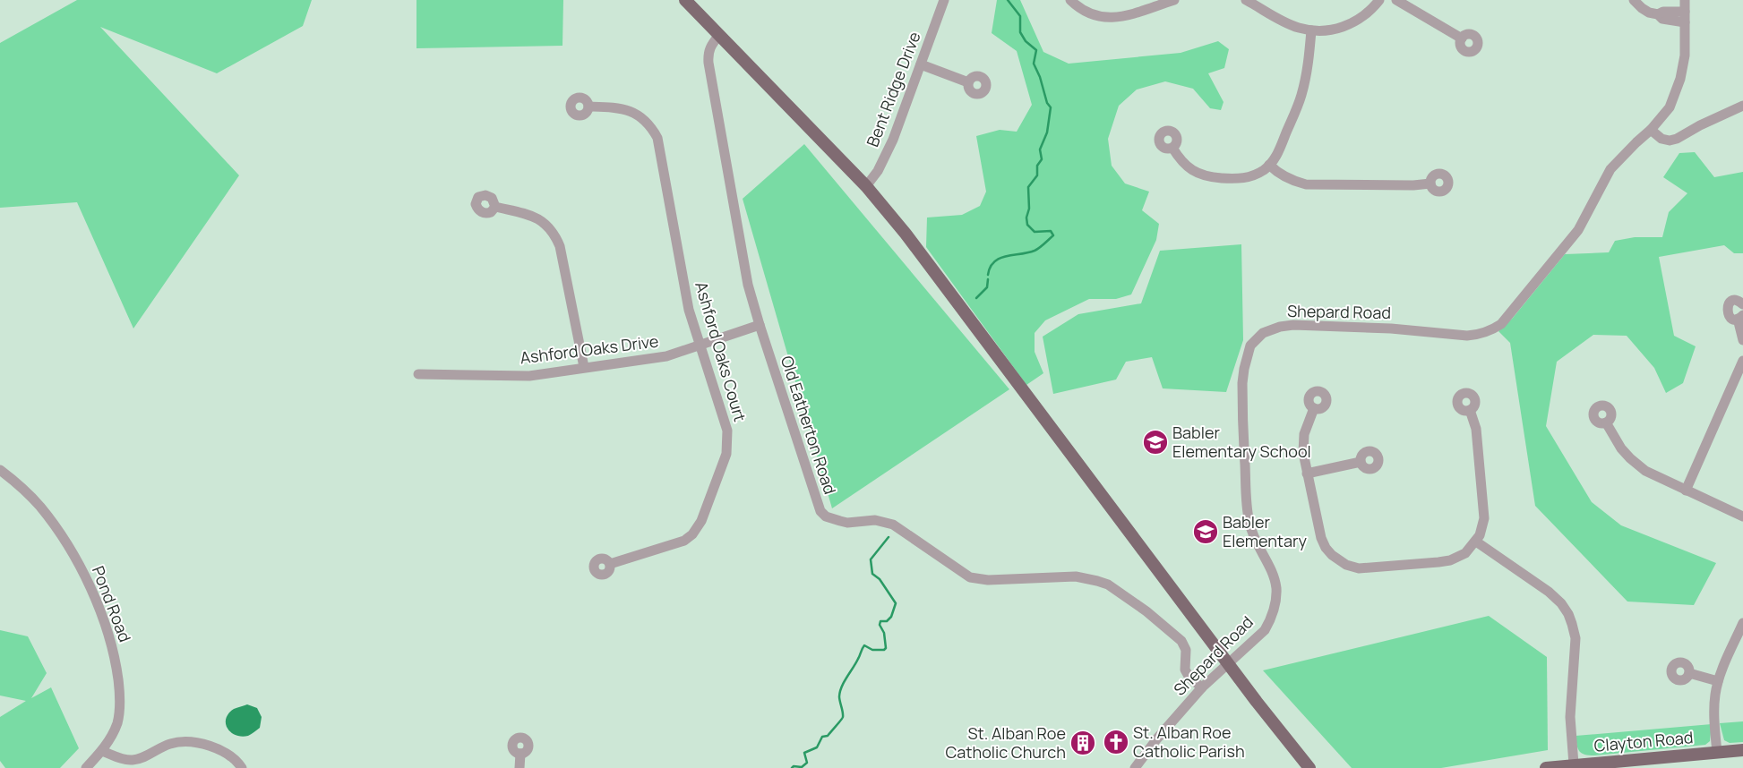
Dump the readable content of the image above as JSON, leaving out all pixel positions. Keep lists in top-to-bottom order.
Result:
{
  "streets": {
    "main road": ["Clayton Road"],
    "street": [
      "Bent Ridge Drive",
      "Shepard Road",
      "Ashford Oaks Drive",
      "Ashford Oaks Court",
      "Old Eatherton Road",
      "Pond Road"
    ]
  },
  "crossings": [
    ["Shepard Road", "Old Eatherton Road"],
    ["Ashford Oaks Drive", "Ashford Oaks Court"],
    ["Ashford Oaks Drive", "Old Eatherton Road"]
  ],
  "places": {
    "school or university": ["Babler Elementary School", "Babler Elementary"],
    "church": ["St. Alban Roe Catholic Parish"],
    "building": ["St. Alban Roe Catholic Church"]
  }
}
